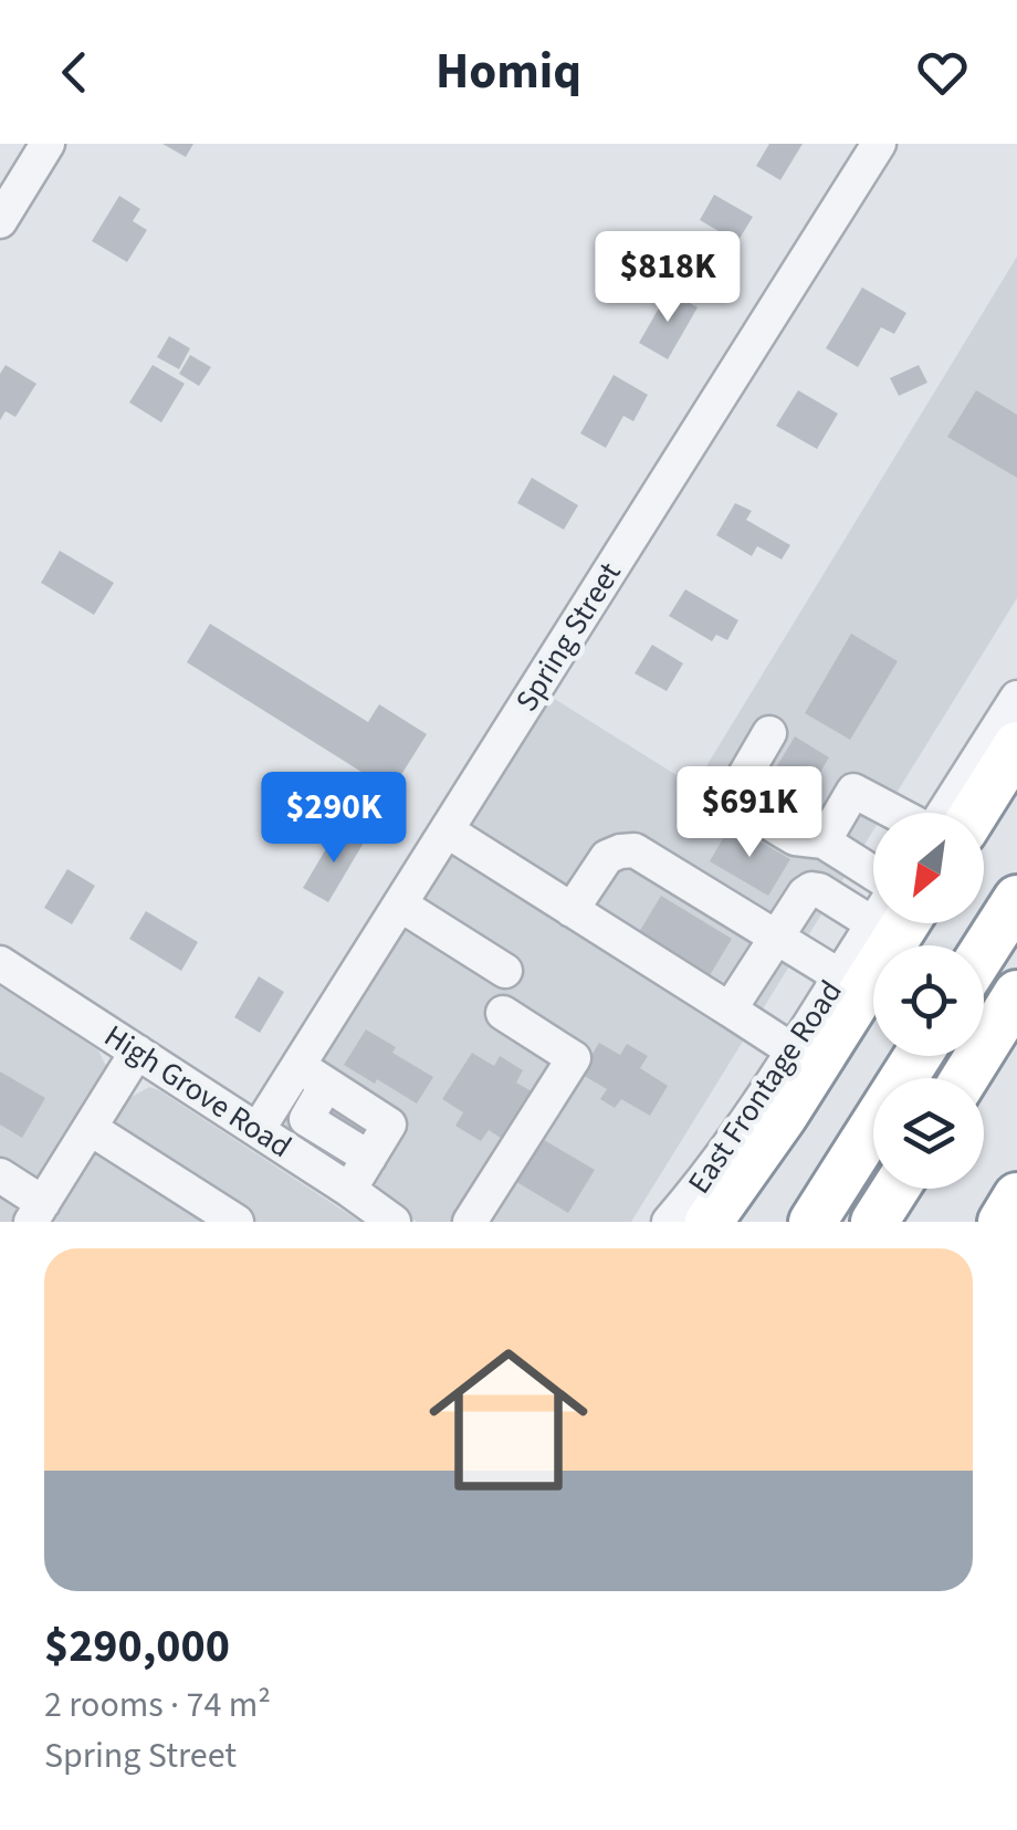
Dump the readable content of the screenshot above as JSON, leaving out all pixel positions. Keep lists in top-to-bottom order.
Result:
{
  "streets": {
    "street": ["Spring Street", "East Frontage Road", "High Grove Road"]
  },
  "crossings": [
    ["Spring Street", "High Grove Road"]
  ],
  "north": "bottom left",
  "page": {
    "header": "Homiq",
    "price": ["$818K", "$691K", "$290K"],
    "list": [
      {
        "name": "$290,000",
        "note": "2 rooms · 74 m² · Spring Street"
      }
    ]
  }
}
